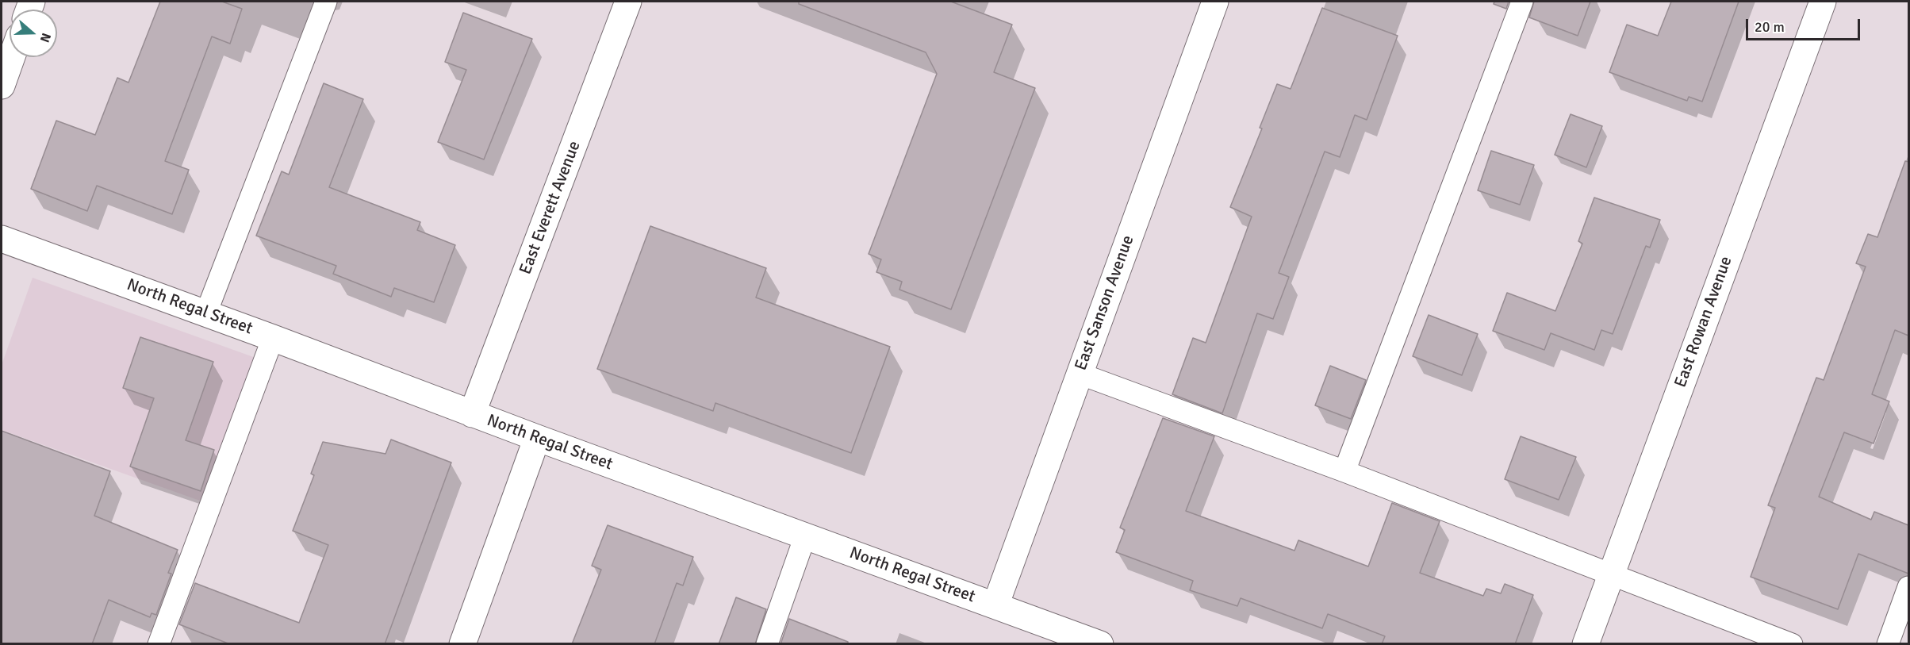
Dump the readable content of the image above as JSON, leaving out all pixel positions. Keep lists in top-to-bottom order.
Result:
{
  "streets": {
    "street": [
      "East Everett Avenue",
      "East Sanson Avenue",
      "North Regal Street",
      "East Rowan Avenue"
    ]
  },
  "crossings": [
    ["East Everett Avenue", "North Regal Street"],
    ["East Sanson Avenue", "North Regal Street"]
  ],
  "scale_bar": "20 m",
  "north": "right"
}
